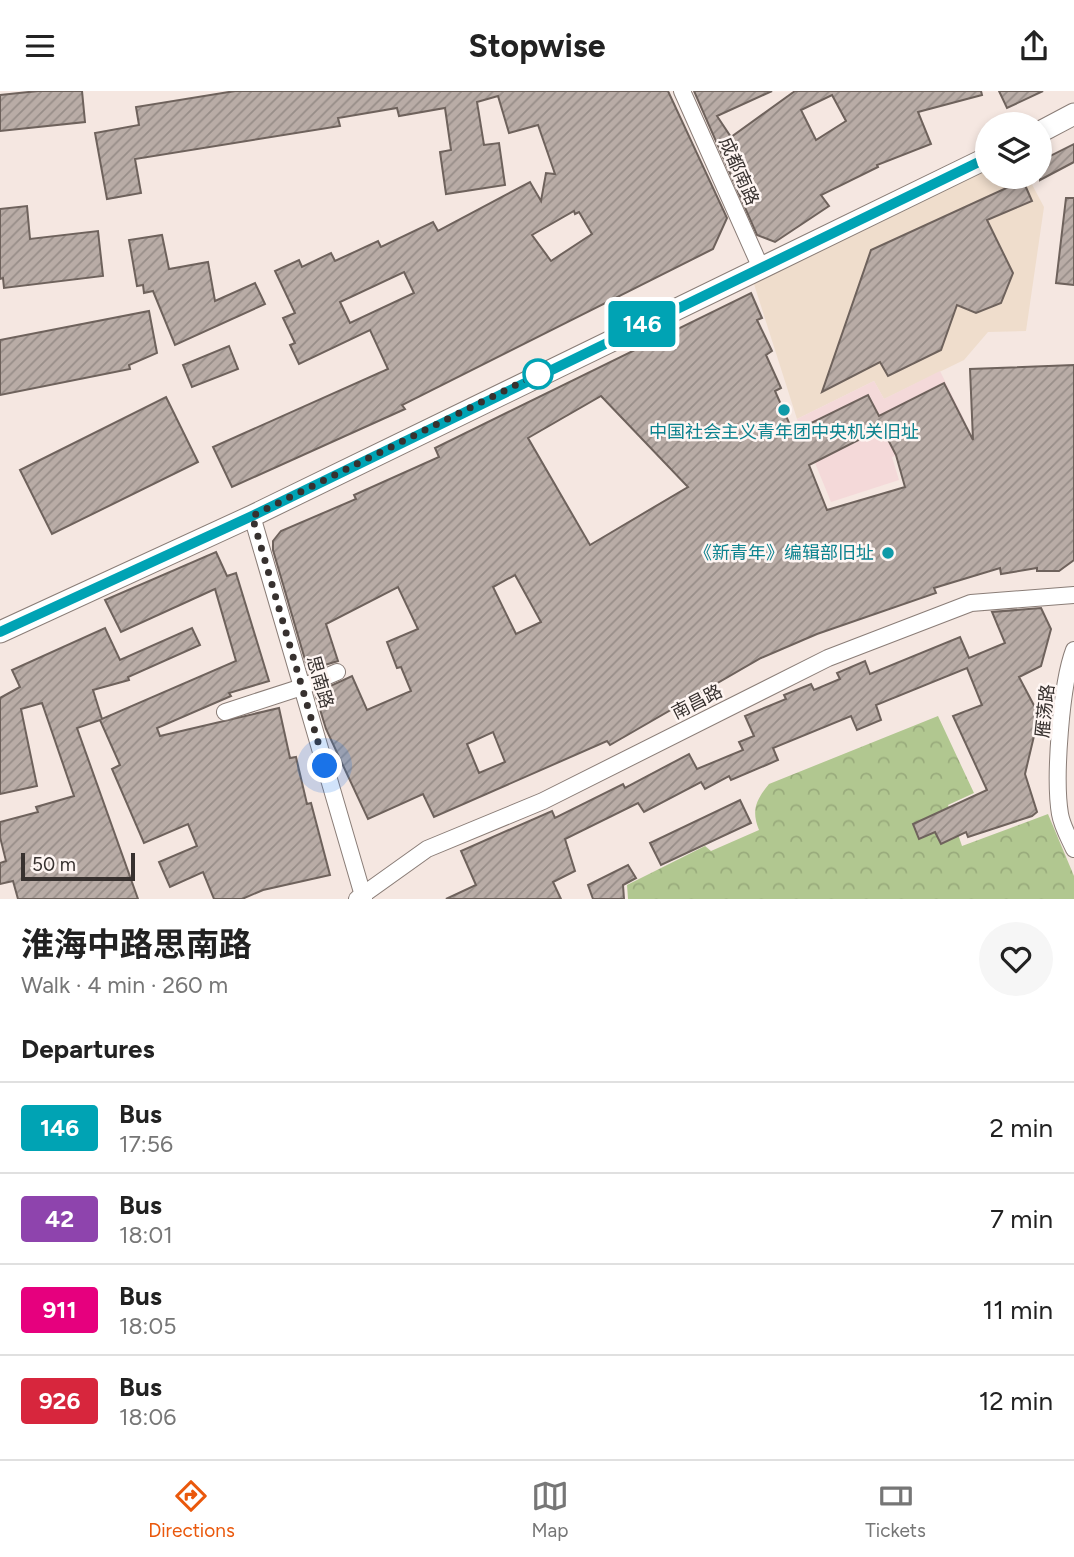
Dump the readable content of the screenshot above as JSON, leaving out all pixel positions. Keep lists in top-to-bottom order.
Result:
{
  "streets": {
    "street": [
      "成都南路",
      "思南路",
      "南昌路",
      "雁荡路"
    ]
  },
  "crossings": [
    ["思南路", "南昌路"]
  ],
  "places": ["中国社会主义青年团中央机关旧址", "《新青年》编辑部旧址"],
  "lines": ["bus line 146"],
  "scale_bar": "50 m",
  "page": {
    "header": "Stopwise",
    "on_map": "146",
    "scale": "50 m",
    "heading": [
      ["淮海中路思南路", "Walk · 4 min · 260 m"],
      "Departures"
    ],
    "list": [
      {
        "mark": "146",
        "name": "Bus",
        "note": "17:56",
        "value": "2 min"
      },
      {
        "mark": "42",
        "name": "Bus",
        "note": "18:01",
        "value": "7 min"
      },
      {
        "mark": "911",
        "name": "Bus",
        "note": "18:05",
        "value": "11 min"
      },
      {
        "mark": "926",
        "name": "Bus",
        "note": "18:06",
        "value": "12 min"
      }
    ],
    "tabs": ["Directions", "Map", "Tickets"]
  }
}
